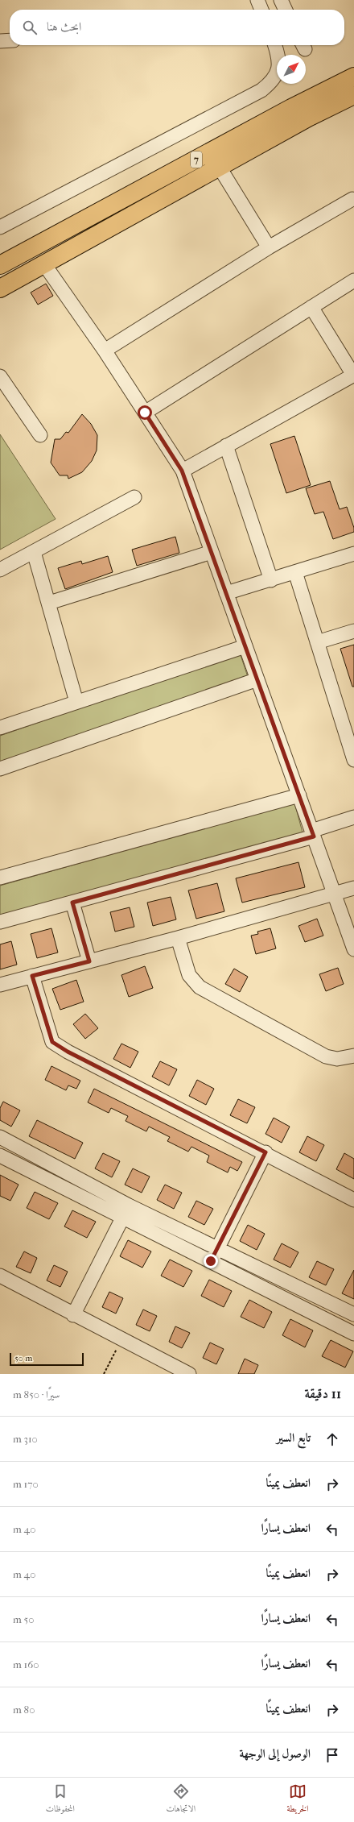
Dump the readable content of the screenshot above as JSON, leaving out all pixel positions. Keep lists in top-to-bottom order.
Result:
{
  "streets": {
    "highway": ["7"]
  },
  "scale_bar": "50 m",
  "north": "top right",
  "page": {
    "search": "ابحث هنا",
    "scale": "50 m",
    "heading": ["11 دقيقة", "سيرًا · 850 m"],
    "list": [
      ["تابع السير", "310 m"],
      ["انعطف يمينًا", "170 m"],
      ["انعطف يسارًا", "40 m"],
      ["انعطف يمينًا", "40 m"],
      ["انعطف يسارًا", "50 m"],
      ["انعطف يسارًا", "160 m"],
      ["انعطف يمينًا", "80 m"],
      "الوصول إلى الوجهة"
    ],
    "nav": ["الخريطة", "الاتجاهات", "المحفوظات"]
  }
}
